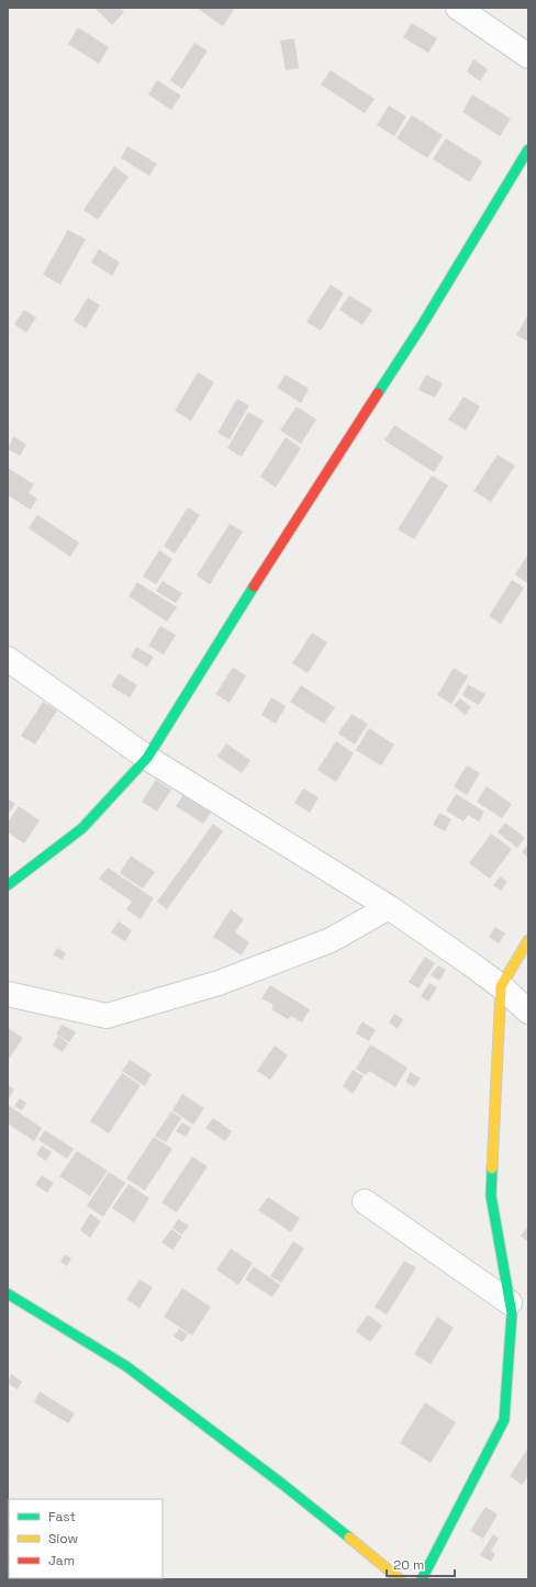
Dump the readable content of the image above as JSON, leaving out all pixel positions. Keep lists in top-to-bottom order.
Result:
{
  "legend": ["Fast", "Slow", "Jam"],
  "scale_bar": "20 m"
}
